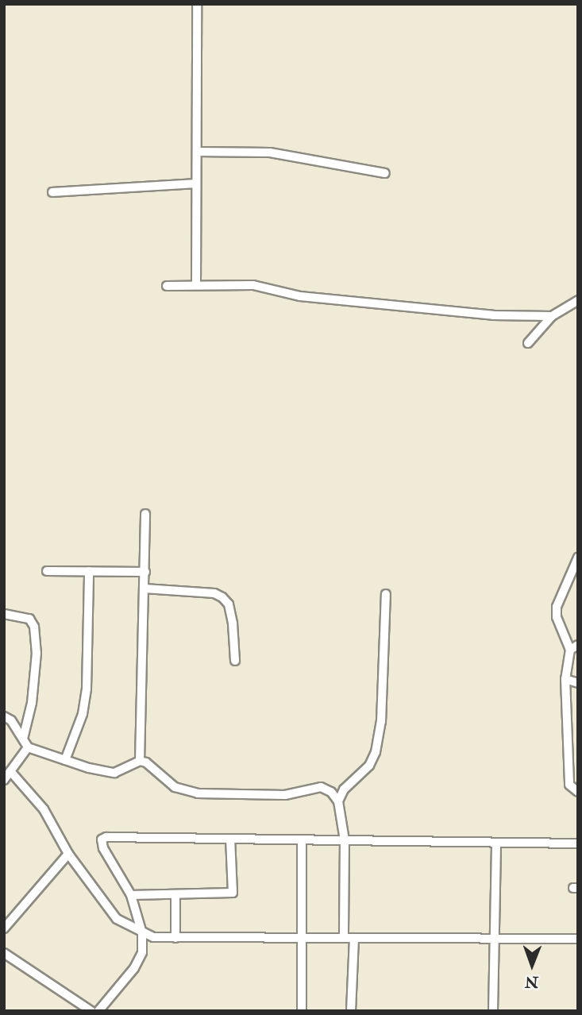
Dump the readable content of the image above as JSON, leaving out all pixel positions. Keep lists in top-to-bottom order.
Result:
{
  "north": "bottom"
}
